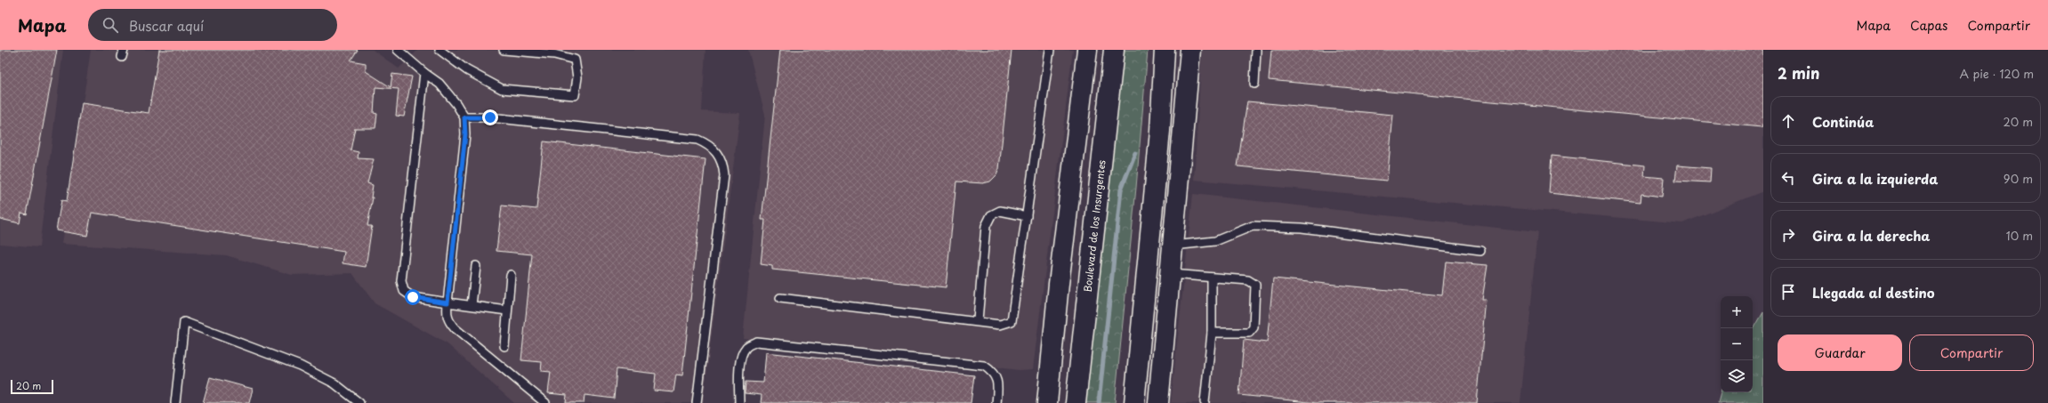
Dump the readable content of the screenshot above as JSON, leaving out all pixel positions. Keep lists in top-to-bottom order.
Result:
{
  "streets": {
    "main road": ["Boulevard de los Insurgentes"]
  },
  "scale_bar": "20 m",
  "page": {
    "header": "Mapa",
    "search": "Buscar aquí",
    "nav": ["Mapa", "Capas", "Compartir"],
    "heading": ["2 min", "A pie · 120 m"],
    "list": [
      ["Continúa", "20 m"],
      ["Gira a la izquierda", "90 m"],
      ["Gira a la derecha", "10 m"],
      "Llegada al destino"
    ],
    "map_buttons": ["+", "−"],
    "buttons": ["Guardar", "Compartir"],
    "scale": "20 m"
  }
}
